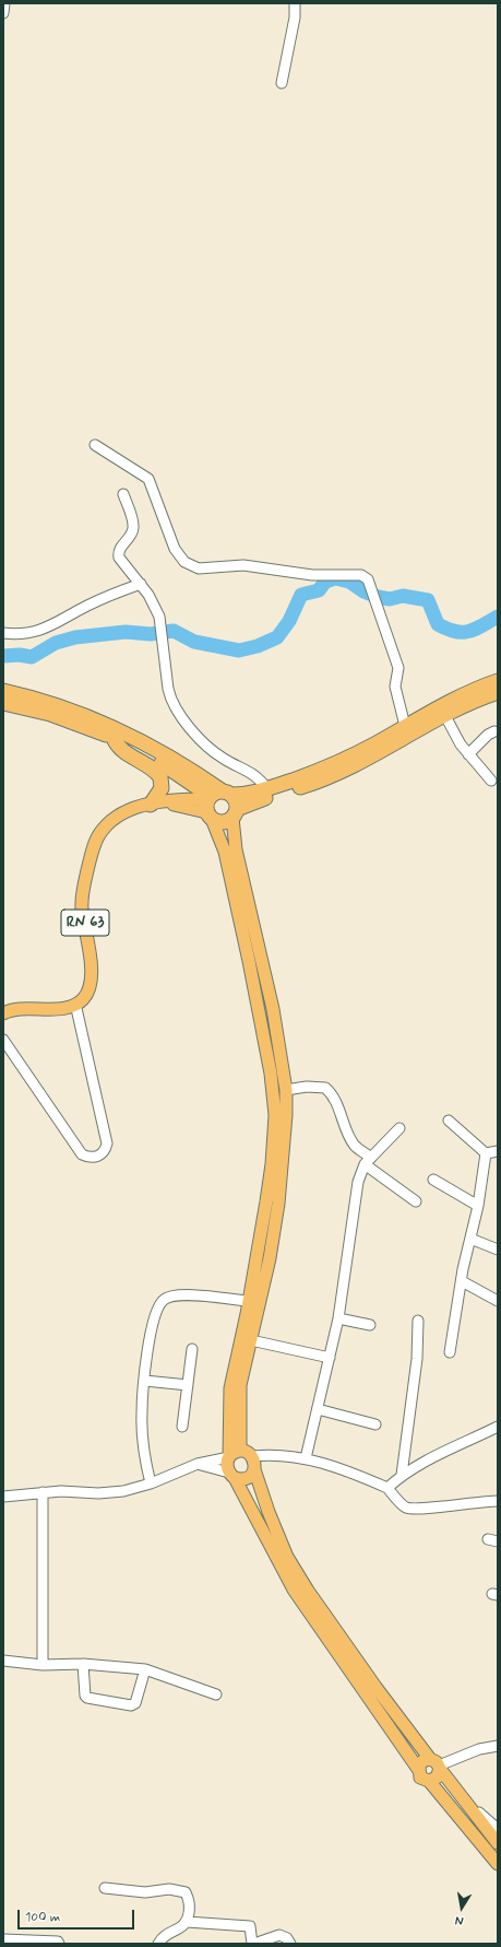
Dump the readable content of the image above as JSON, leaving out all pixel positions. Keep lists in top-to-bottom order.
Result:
{
  "streets": {
    "highway": ["RN 63"]
  },
  "scale_bar": "100 m",
  "north": "bottom"
}
